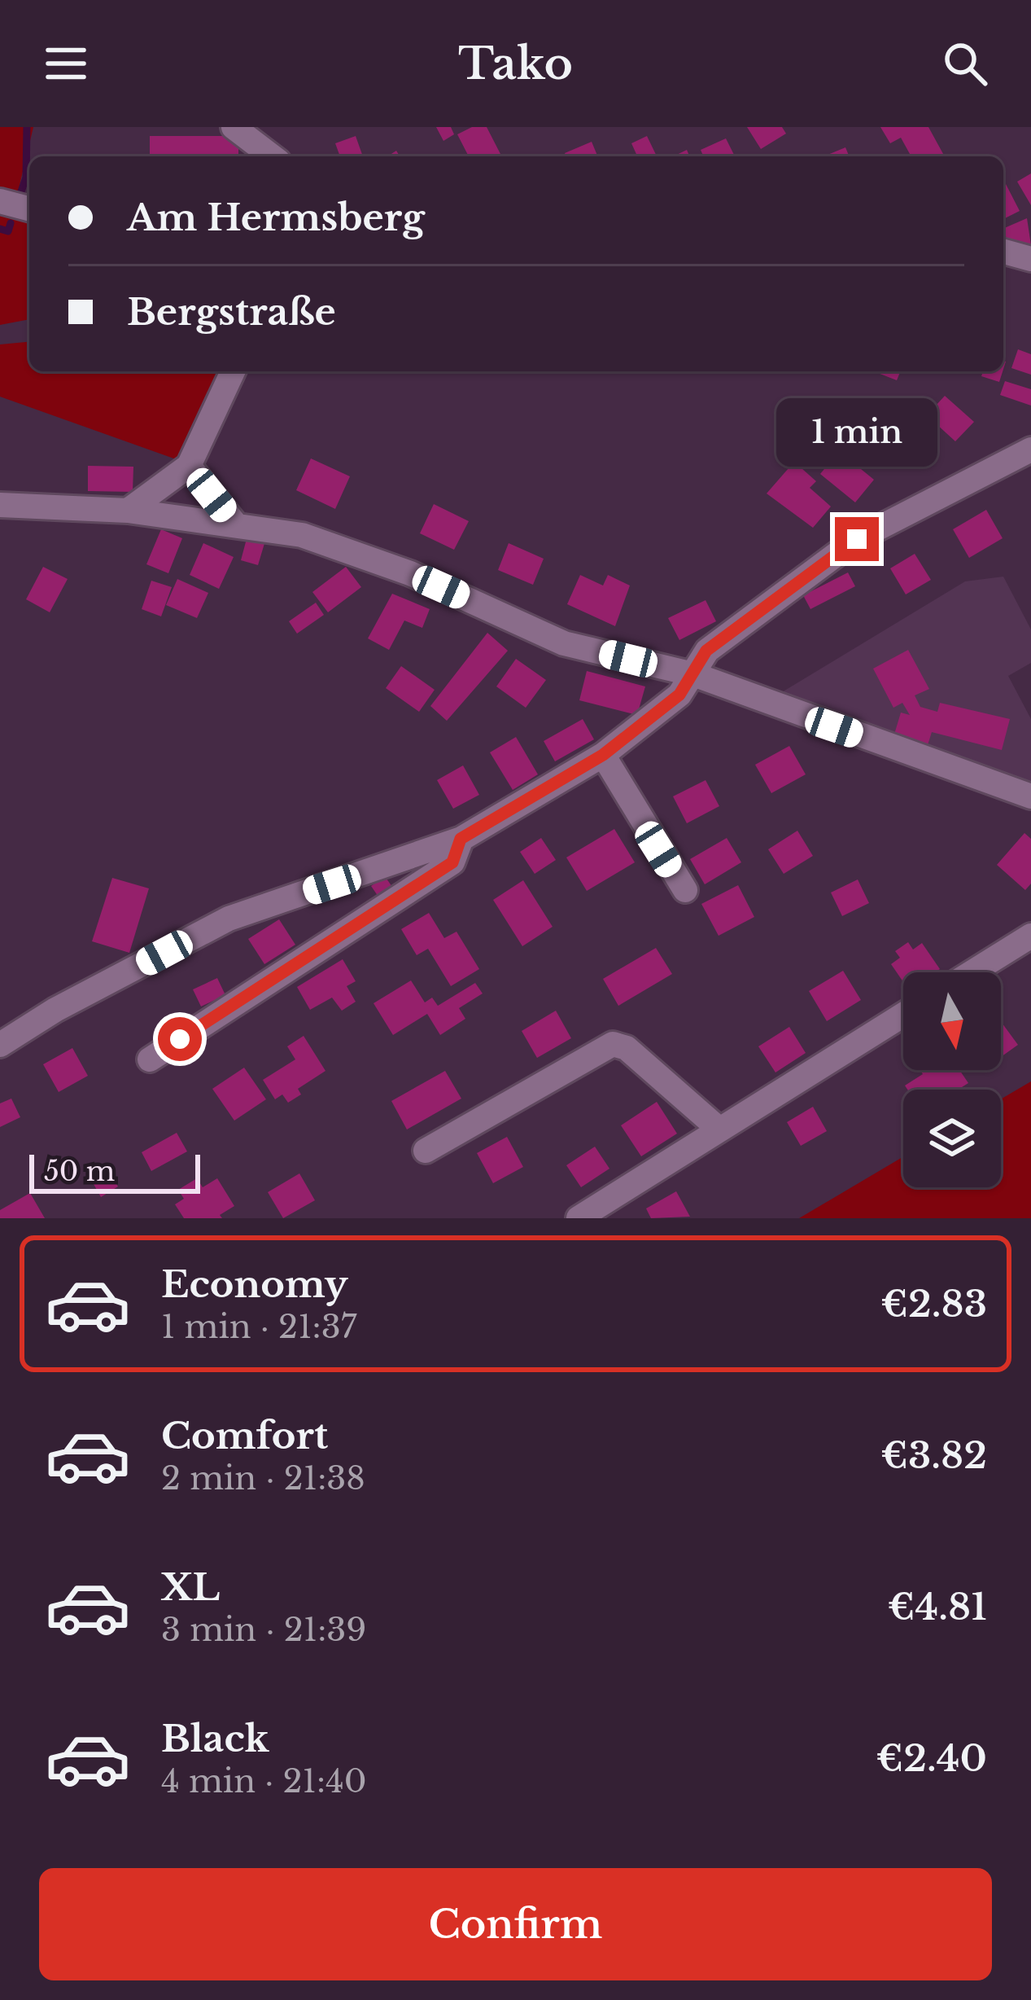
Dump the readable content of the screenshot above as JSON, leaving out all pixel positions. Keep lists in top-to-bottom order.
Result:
{
  "scale_bar": "50 m",
  "north": "bottom",
  "page": {
    "header": "Tako",
    "banner": ["Am Hermsberg", "Bergstraße"],
    "bubble": "1 min",
    "scale": "50 m",
    "list": [
      {
        "name": "Economy",
        "note": "1 min · 21:37",
        "value": "€2.83"
      },
      {
        "name": "Comfort",
        "note": "2 min · 21:38",
        "value": "€3.82"
      },
      {
        "name": "XL",
        "note": "3 min · 21:39",
        "value": "€4.81"
      },
      {
        "name": "Black",
        "note": "4 min · 21:40",
        "value": "€2.40"
      }
    ],
    "buttons": "Confirm"
  }
}
